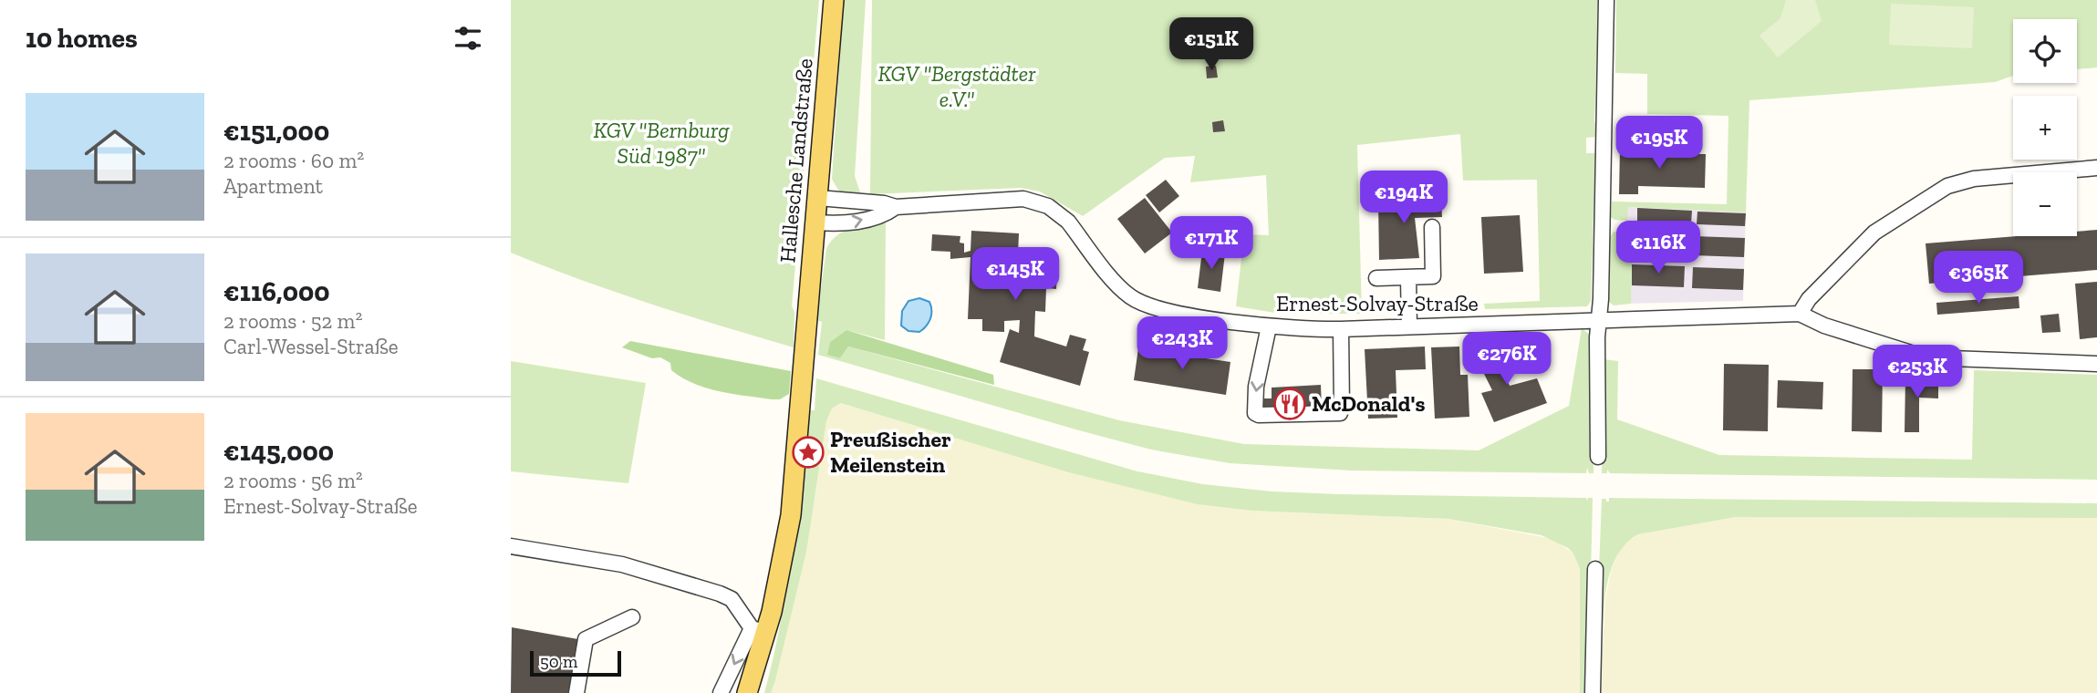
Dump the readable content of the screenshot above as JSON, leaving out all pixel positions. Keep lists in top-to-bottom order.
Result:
{
  "streets": {
    "main road": ["Hallesche Landstraße"],
    "street": ["Ernest-Solvay-Straße"]
  },
  "crossings": [
    ["Hallesche Landstraße", "Ernest-Solvay-Straße"]
  ],
  "parks": ["KGV \"Bergstädter e.V.\"", "KGV \"Bernburg Süd 1987\""],
  "places": {
    "restaurant": ["McDonald's"],
    "place": ["Preußischer Meilenstein"]
  },
  "scale_bar": "50 m",
  "page": {
    "heading": "10 homes",
    "price": [
      "€151K",
      "€195K",
      "€194K",
      "€171K",
      "€116K",
      "€145K",
      "€365K",
      "€243K",
      "€276K",
      "€253K"
    ],
    "map_buttons": ["+", "−"],
    "list": [
      {
        "name": "€151,000",
        "note": "2 rooms · 60 m² · Apartment"
      },
      {
        "name": "€116,000",
        "note": "2 rooms · 52 m² · Carl-Wessel-Straße"
      },
      {
        "name": "€145,000",
        "note": "2 rooms · 56 m² · Ernest-Solvay-Straße"
      }
    ],
    "scale": "50 m"
  }
}
